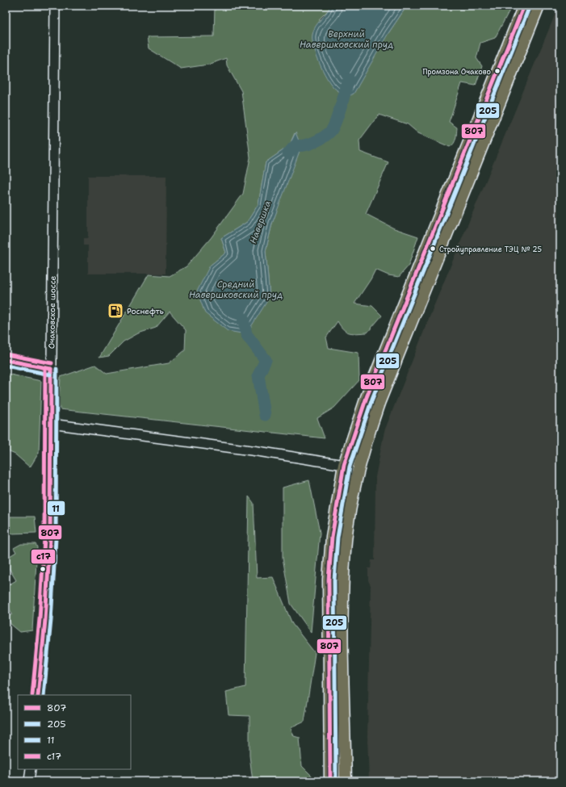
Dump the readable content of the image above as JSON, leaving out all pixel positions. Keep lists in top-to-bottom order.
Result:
{
  "streets": {
    "street": ["Очаковское шоссе"]
  },
  "water": ["Верхний Навершковский пруд", "Навершка", "Средний Навершковский пруд"],
  "places": {
    "other": ["Промзона Очаково", "Стройуправление ТЭЦ № 25"],
    "fuel station": ["Роснефть"]
  },
  "lines": [
    "transit line 807",
    "transit line 205",
    "transit line с17",
    "transit line 11"
  ],
  "legend": [
    "807",
    "205",
    "11",
    "с17"
  ]
}
